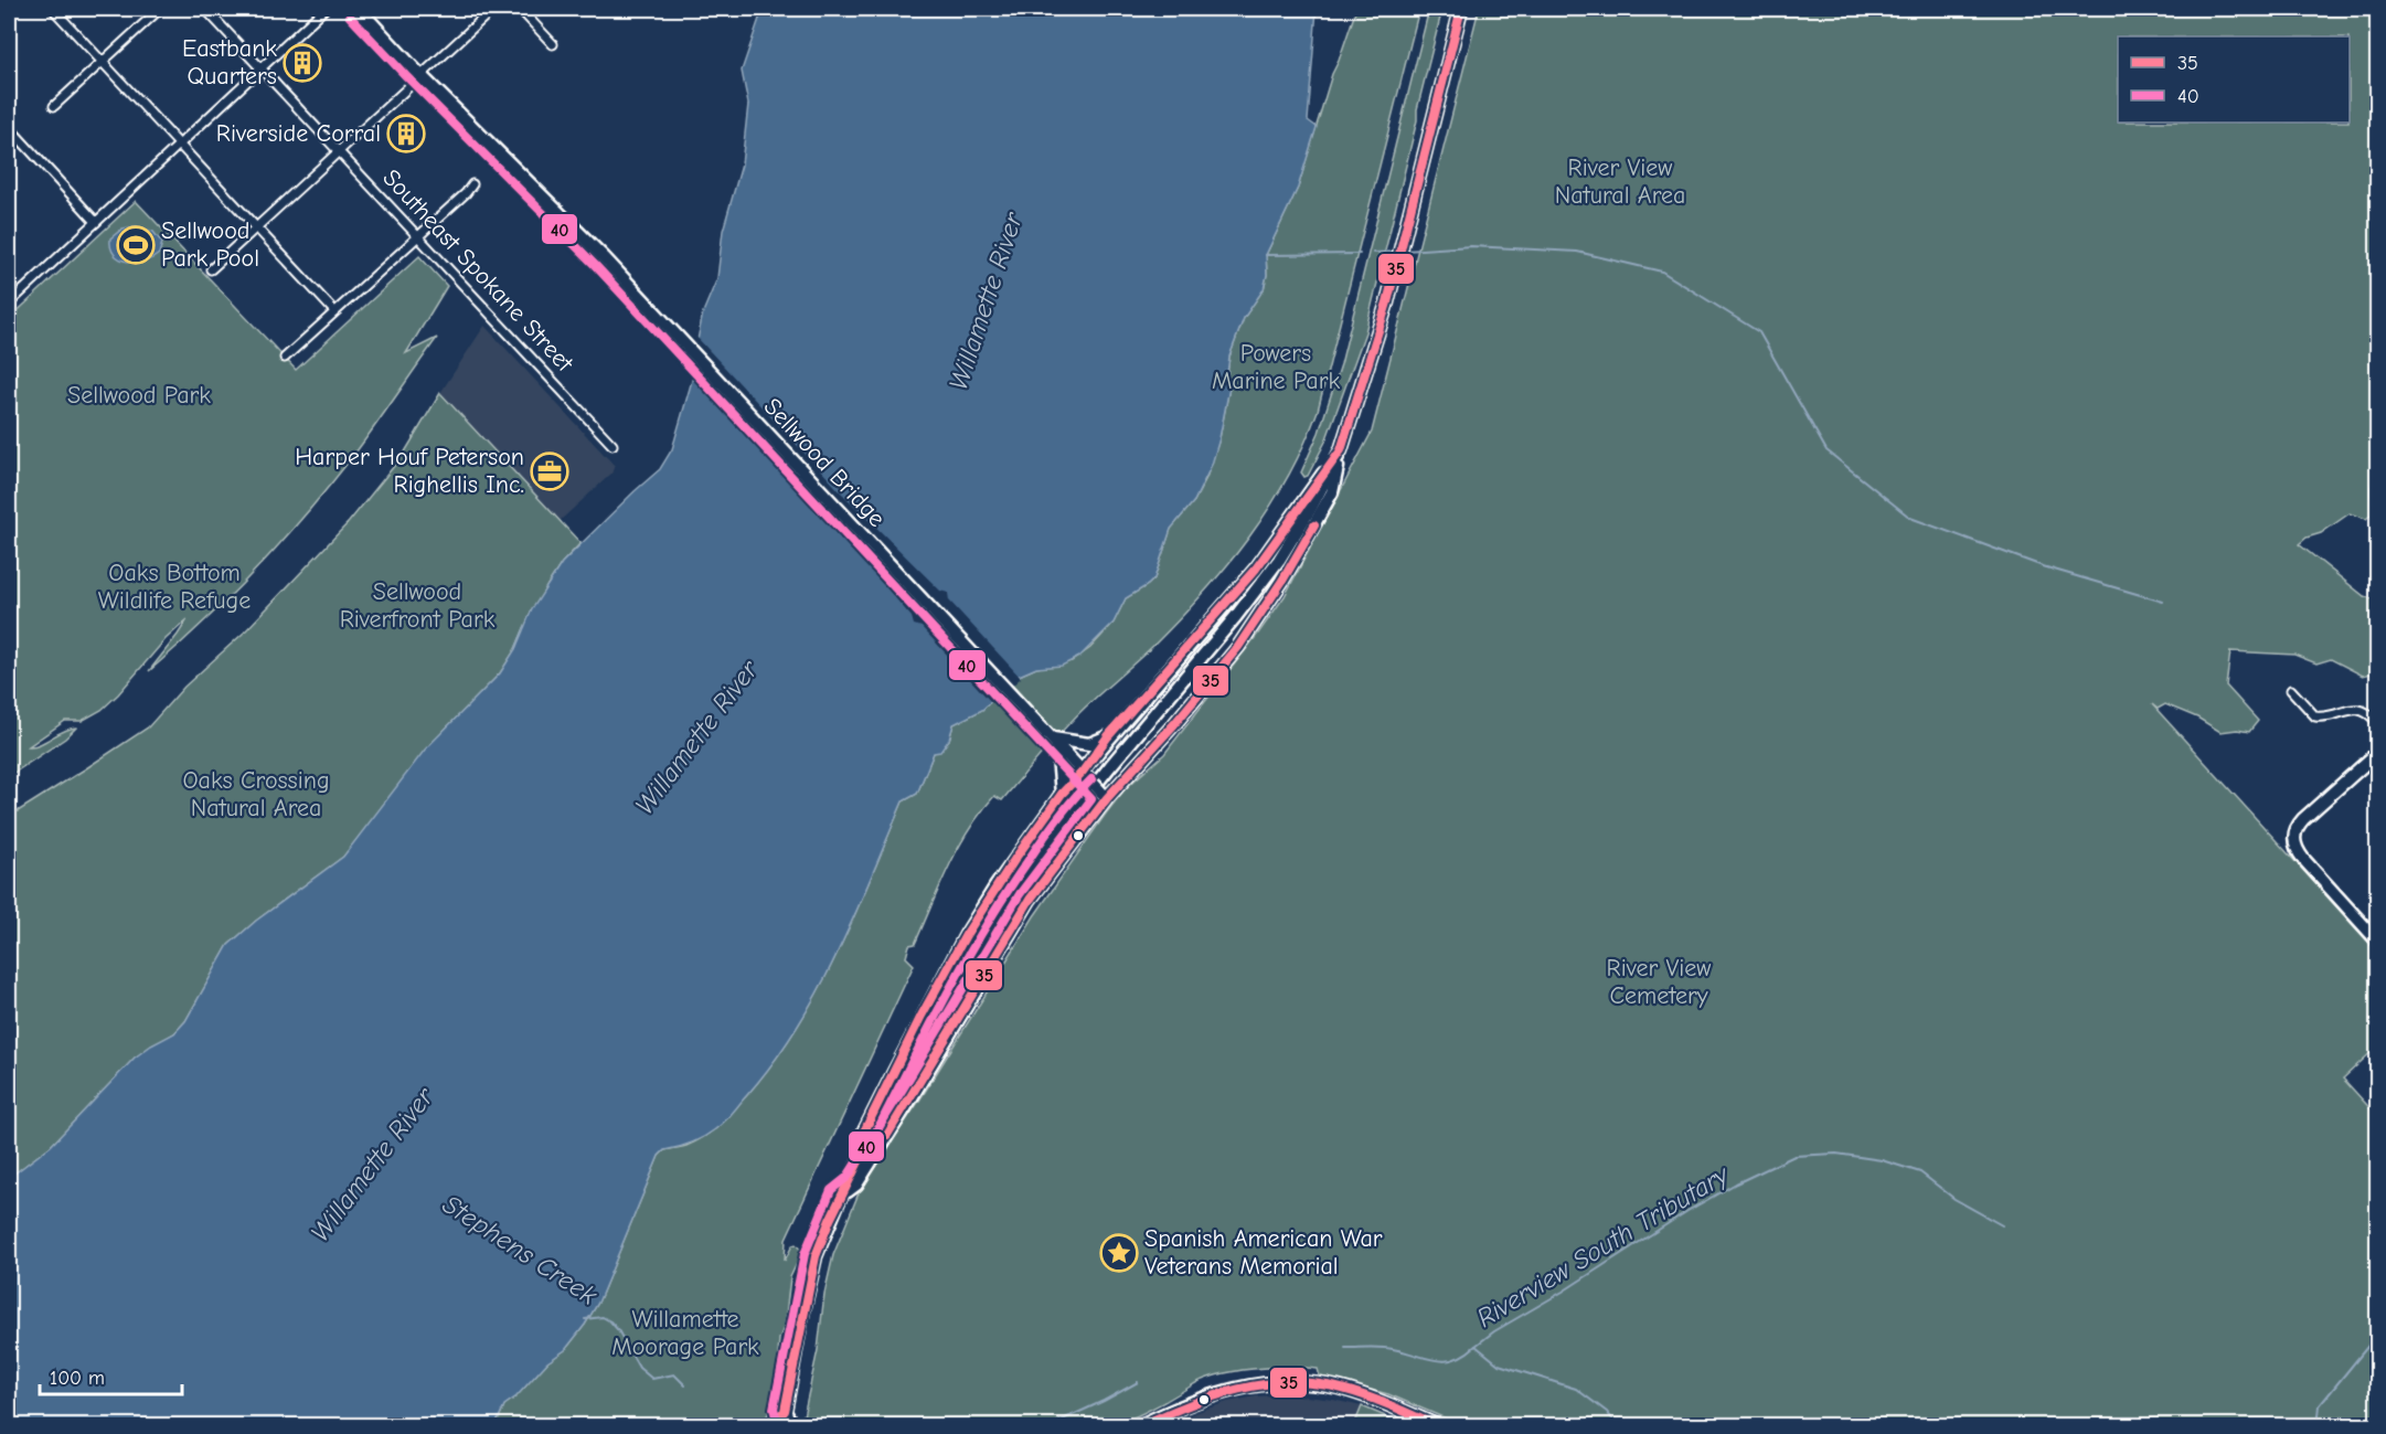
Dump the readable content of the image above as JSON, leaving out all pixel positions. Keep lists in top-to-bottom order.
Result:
{
  "streets": {
    "main road": ["Sellwood Bridge"],
    "street": ["Southeast Spokane Street"]
  },
  "water": ["Willamette River", "Riverview South Tributary", "Stephens Creek"],
  "parks": [
    "River View Natural Area",
    "Powers Marine Park",
    "Sellwood Park",
    "Oaks Bottom Wildlife Refuge",
    "Sellwood Riverfront Park",
    "Oaks Crossing Natural Area",
    "River View Cemetery",
    "Willamette Moorage Park"
  ],
  "places": {
    "building": ["Eastbank Quarters", "Riverside Corral"],
    "sports": ["Sellwood Park Pool"],
    "office": ["Harper Houf Peterson Righellis Inc."],
    "place": ["Spanish American War Veterans Memorial"]
  },
  "lines": ["transit line 35", "transit line 40"],
  "legend": ["35", "40"],
  "scale_bar": "100 m"
}
